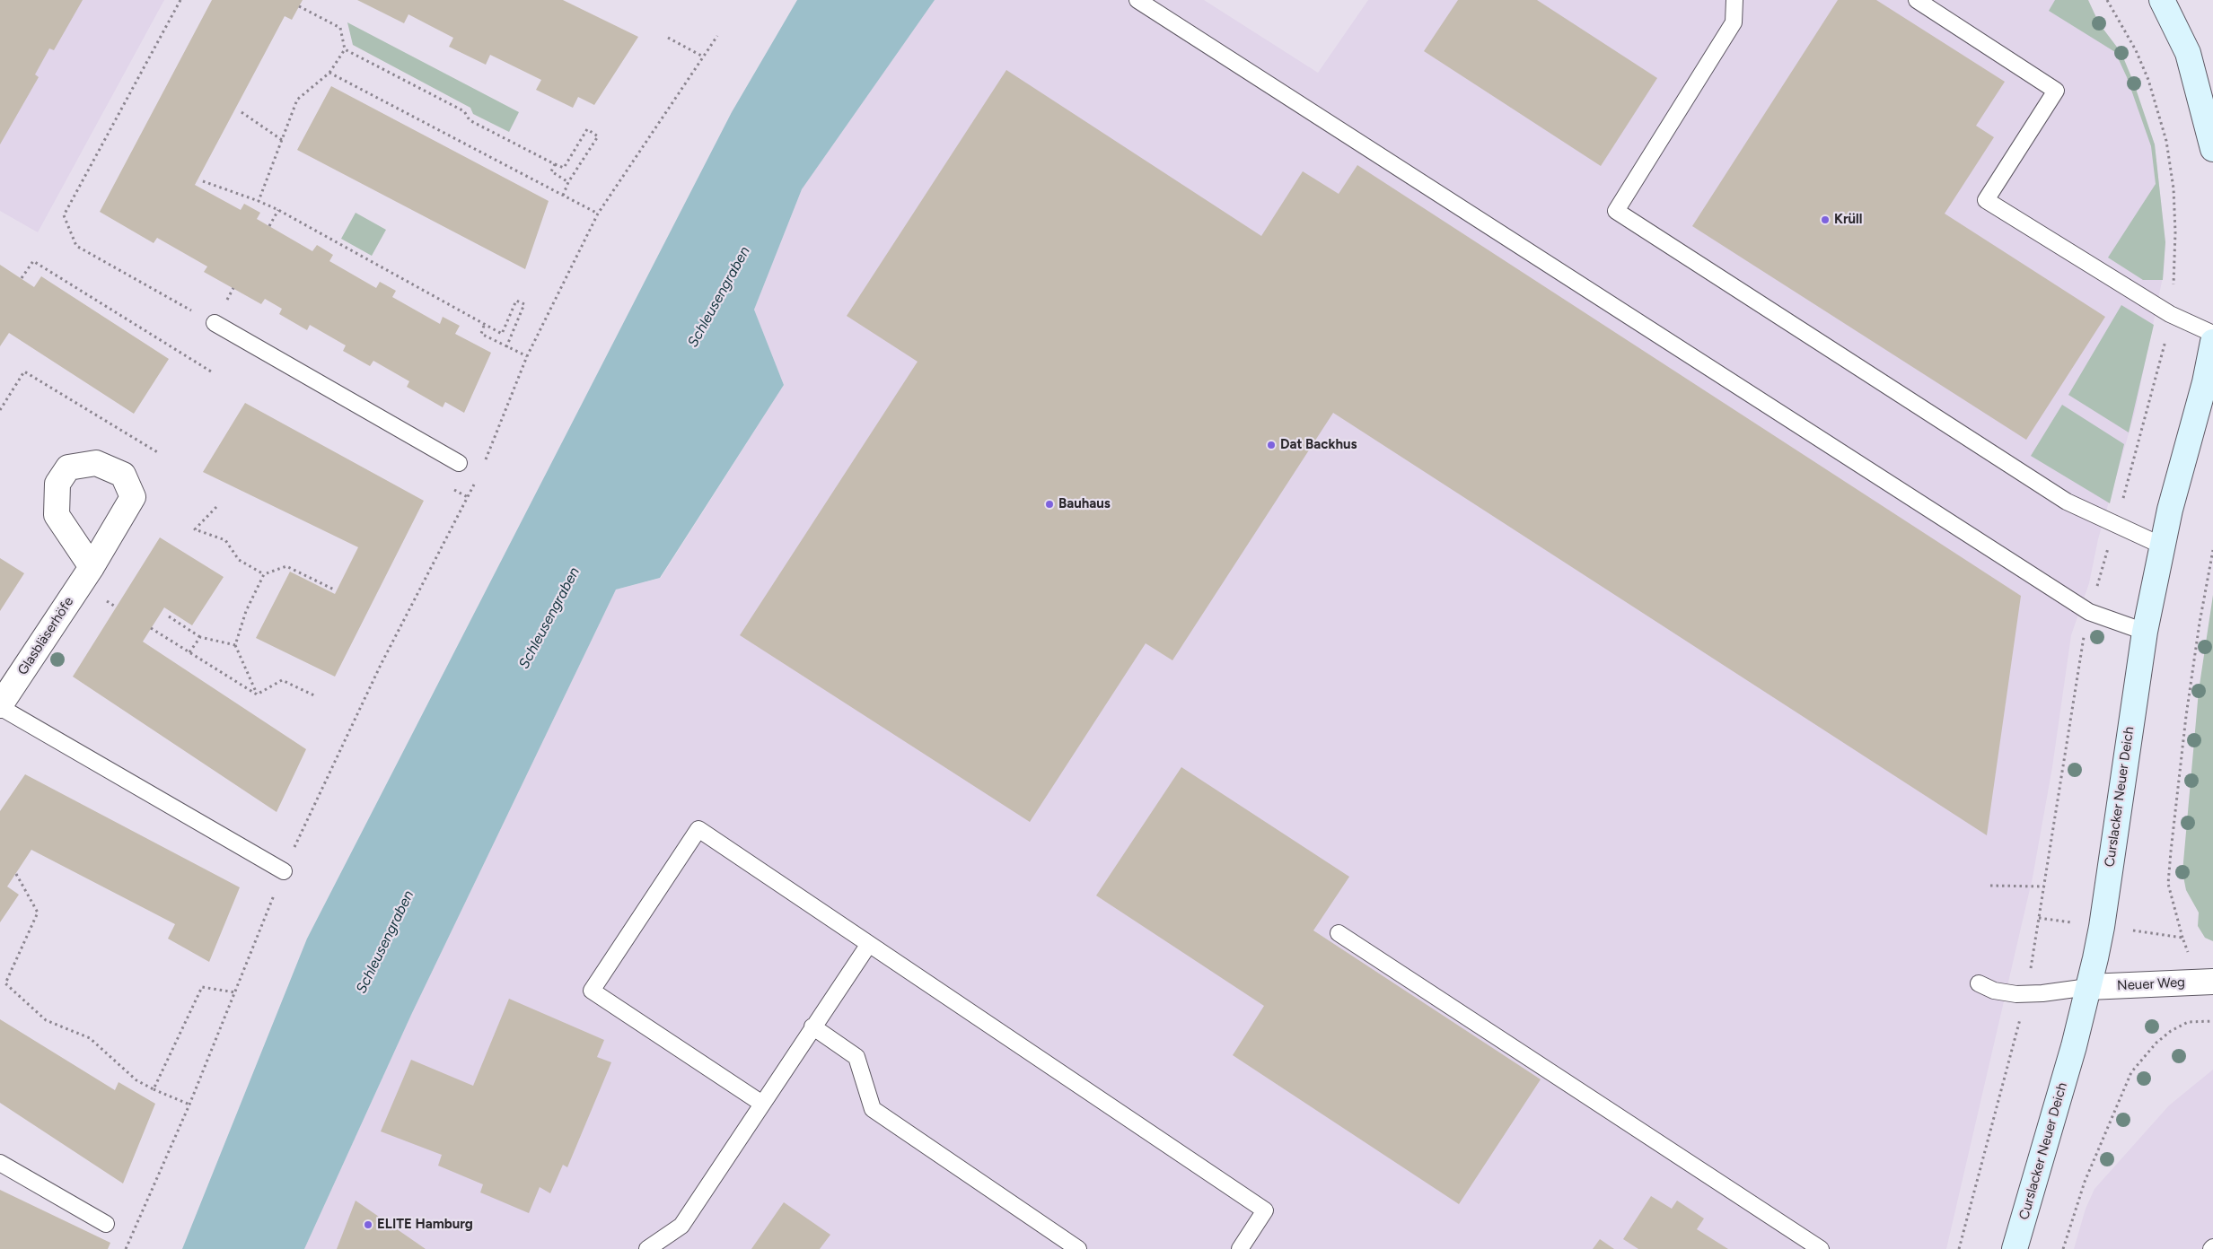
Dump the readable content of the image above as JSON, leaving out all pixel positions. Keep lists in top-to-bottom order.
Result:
{
  "streets": {
    "main road": ["Curslacker Neuer Deich"],
    "street": ["Glasbläserhöfe", "Neuer Weg"]
  },
  "crossings": [
    ["Curslacker Neuer Deich", "Neuer Weg"]
  ],
  "water": ["Schleusengraben"],
  "places": [
    "Krüll",
    "Dat Backhus",
    "Bauhaus",
    "ELITE Hamburg"
  ]
}
